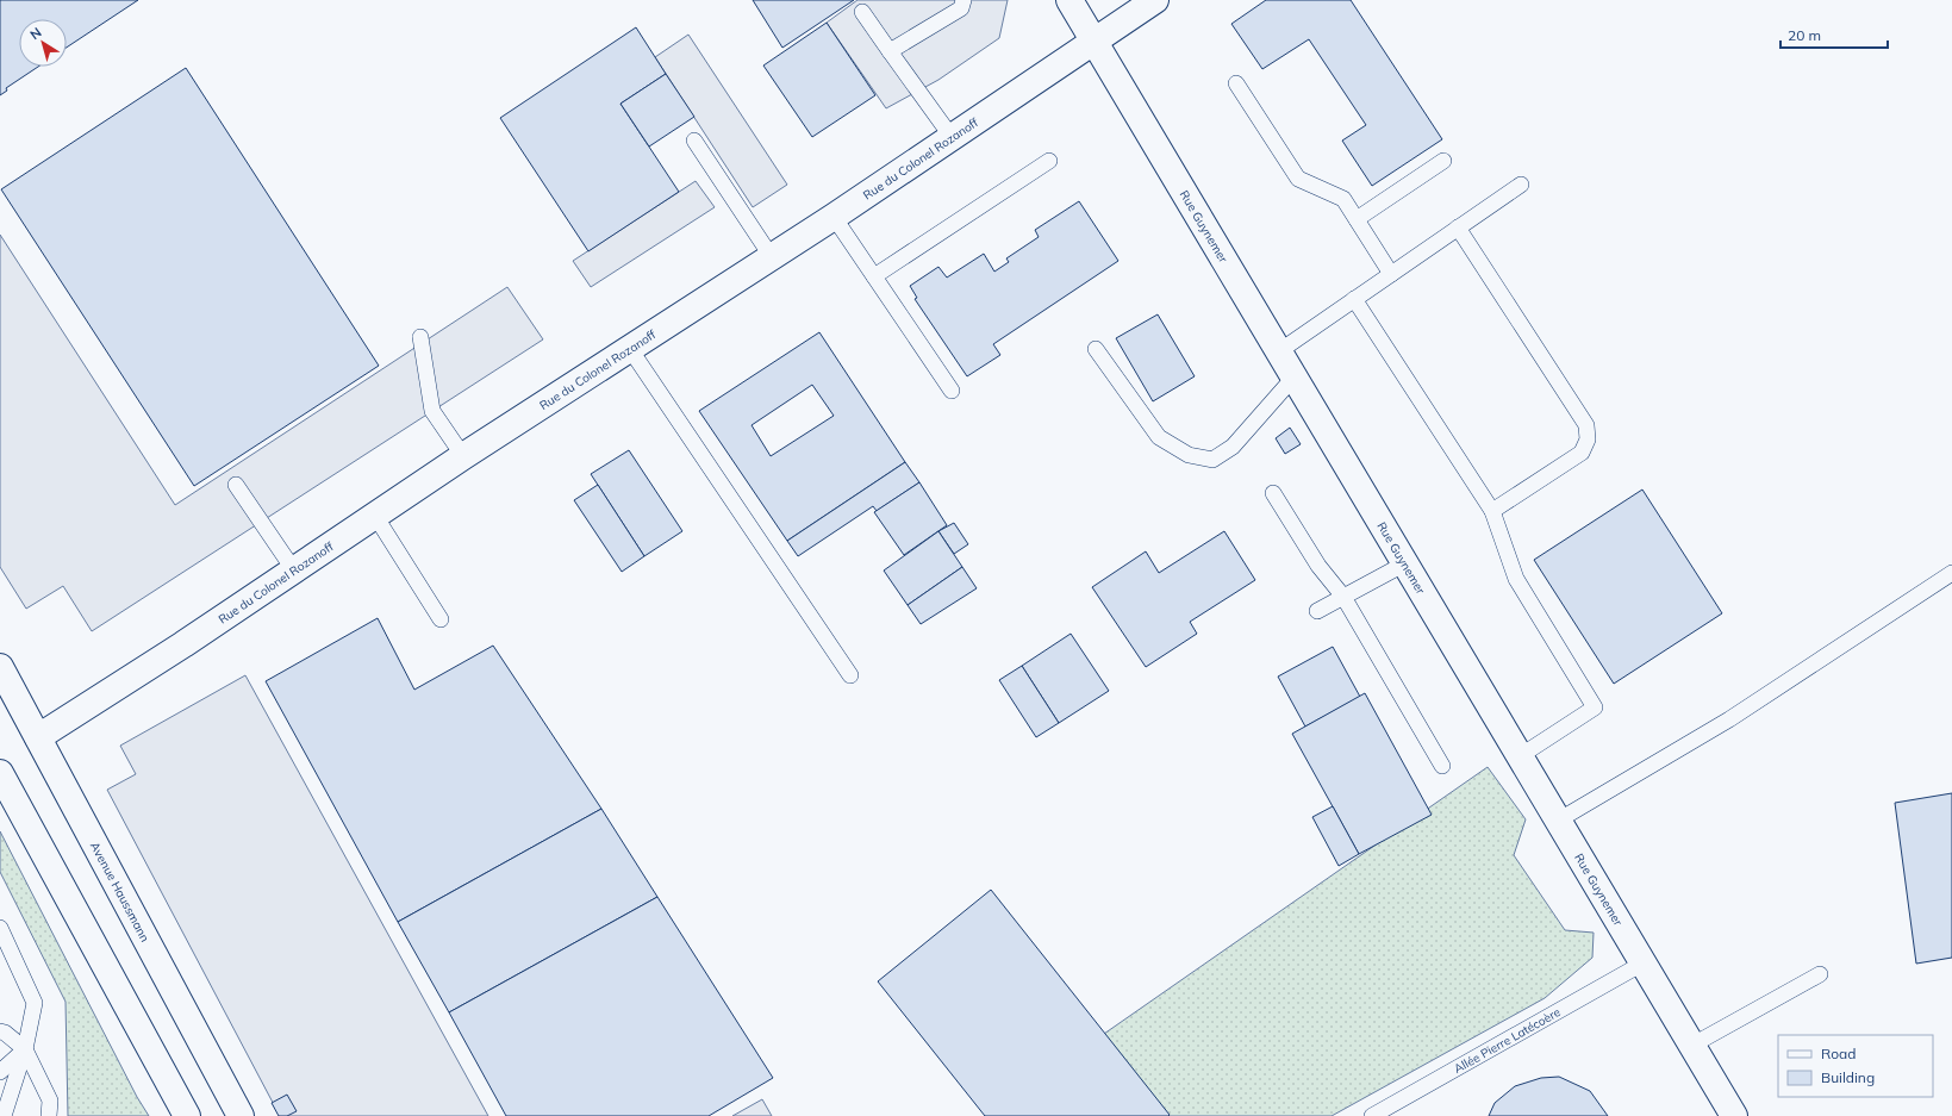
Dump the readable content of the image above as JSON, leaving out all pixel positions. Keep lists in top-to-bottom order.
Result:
{
  "streets": {
    "street": ["Rue du Colonel Rozanoff", "Rue Guynemer", "Avenue Haussmann"],
    "lane": ["Allée Pierre Latécoère"]
  },
  "crossings": [
    ["Rue du Colonel Rozanoff", "Rue Guynemer"],
    ["Rue du Colonel Rozanoff", "Avenue Haussmann"],
    ["Rue Guynemer", "Allée Pierre Latécoère"]
  ],
  "legend": ["Road", "Building"],
  "scale_bar": "20 m",
  "north": "top left"
}
